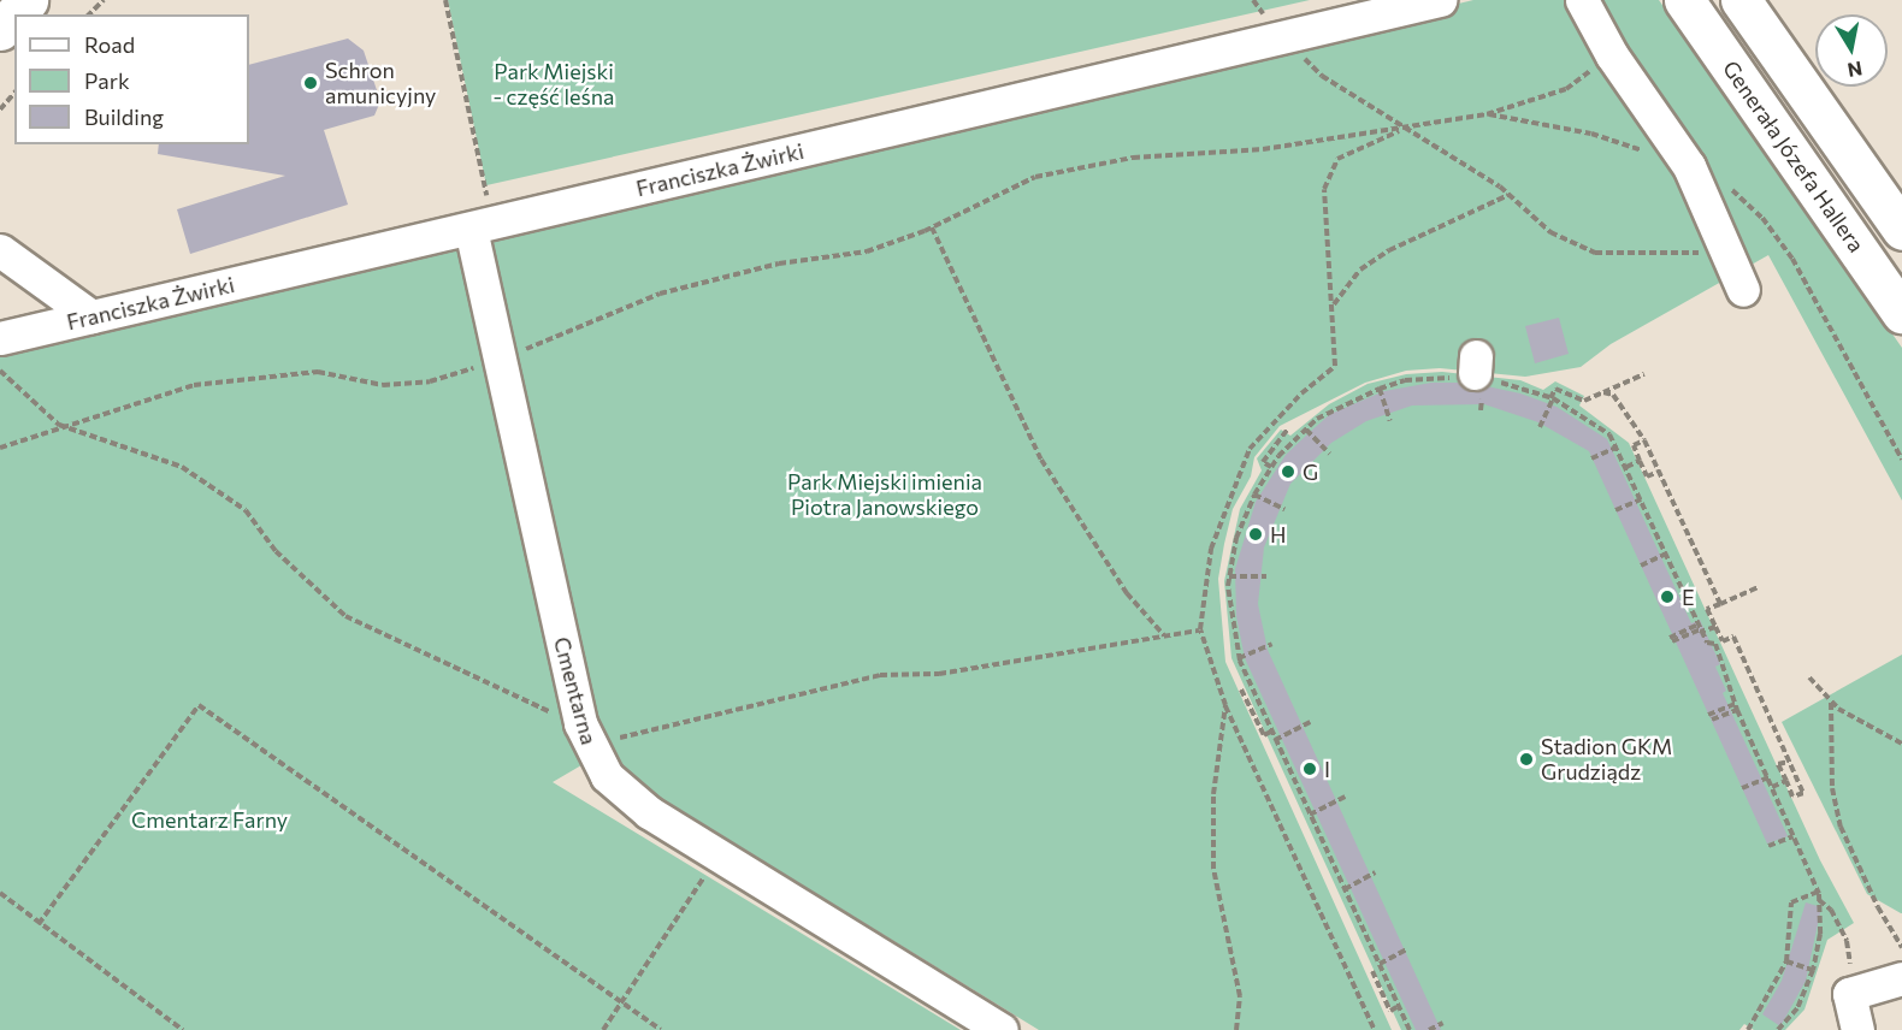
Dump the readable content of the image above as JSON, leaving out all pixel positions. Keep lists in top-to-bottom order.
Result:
{
  "streets": {
    "main road": ["Generała Józefa Hallera"],
    "street": ["Franciszka Żwirki", "Cmentarna"]
  },
  "crossings": [
    ["Franciszka Żwirki", "Cmentarna"]
  ],
  "parks": ["Park Miejski - część leśna", "Park Miejski imienia Piotra Janowskiego", "Cmentarz Farny"],
  "places": [
    "Schron amunicyjny",
    "G",
    "H",
    "E",
    "Stadion GKM Grudziądz",
    "I"
  ],
  "legend": ["Road", "Park", "Building"],
  "north": "bottom"
}
